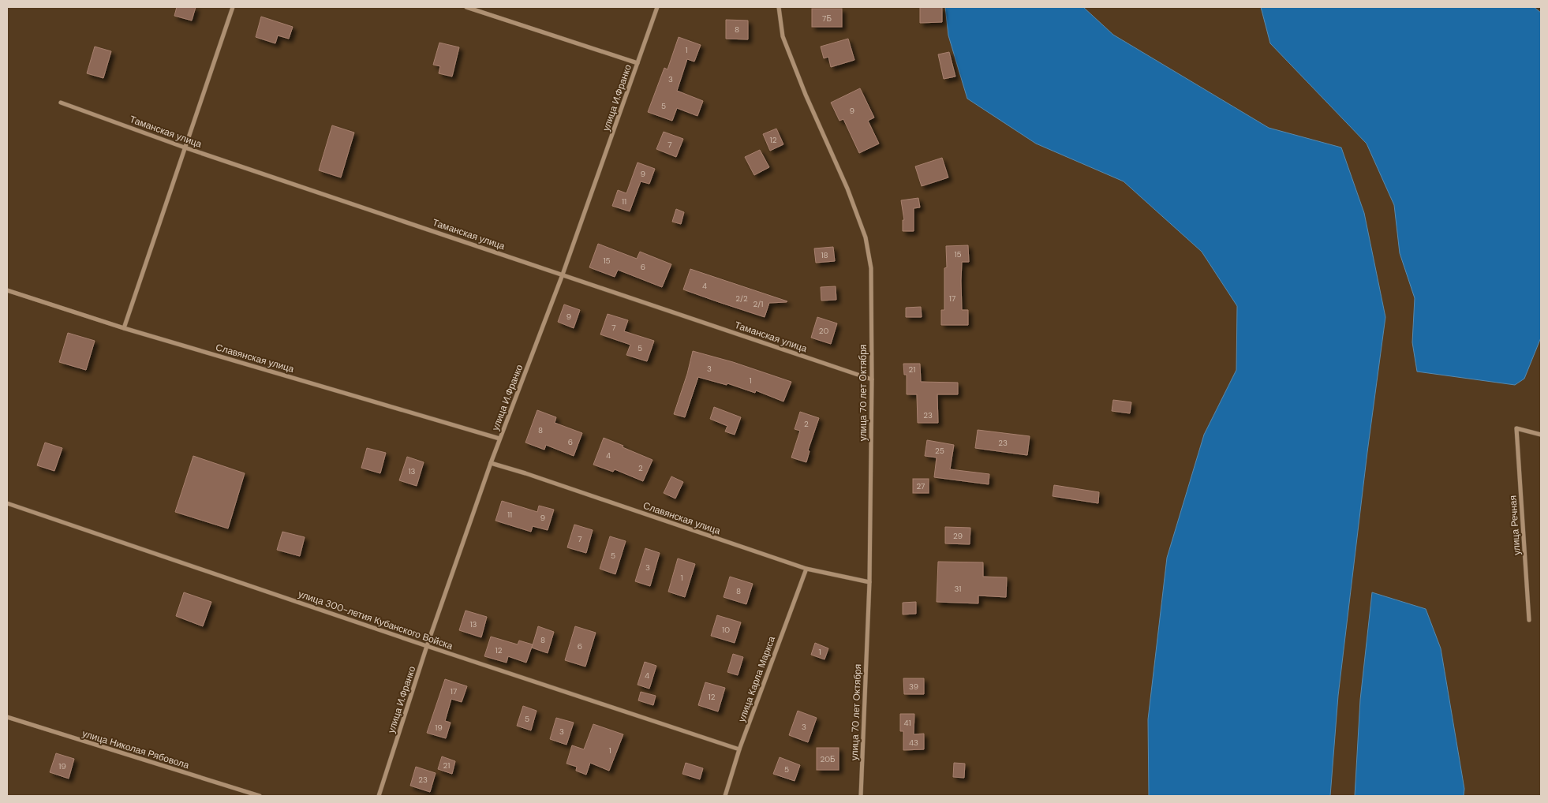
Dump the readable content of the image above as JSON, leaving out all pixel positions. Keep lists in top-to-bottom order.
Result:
{
  "streets": {
    "street": [
      "улица И.Франко",
      "Таманская улица",
      "Славянская улица",
      "улица 70 лет Октября",
      "улица Речная",
      "улица 300-летия Кубанского Войска",
      "улица Карла Маркса",
      "улица Николая Рябовола"
    ]
  },
  "crossings": [
    ["улица И.Франко", "Таманская улица"],
    ["улица И.Франко", "Славянская улица"],
    ["улица И.Франко", "улица 300-летия Кубанского Войска"],
    ["Таманская улица", "улица 70 лет Октября"],
    ["Славянская улица", "улица 70 лет Октября"],
    ["Славянская улица", "улица Карла Маркса"],
    ["улица 300-летия Кубанского Войска", "улица Карла Маркса"]
  ],
  "house_numbers": [
    "7Б",
    "8",
    "1",
    "3",
    "5",
    "9",
    "12",
    "7",
    "9",
    "11",
    "15",
    "18",
    "15",
    "6",
    "4",
    "2/2",
    "17",
    "2/1",
    "9",
    "7",
    "20",
    "5",
    "3",
    "21",
    "1",
    "23",
    "2",
    "8",
    "6",
    "23",
    "25",
    "4",
    "2",
    "13",
    "27",
    "11",
    "9",
    "29",
    "7",
    "5",
    "3",
    "1",
    "31",
    "8",
    "13",
    "10",
    "8",
    "6",
    "12",
    "1",
    "4",
    "39",
    "17",
    "12",
    "5",
    "41",
    "3",
    "19",
    "3",
    "43",
    "1",
    "20Б",
    "21",
    "19",
    "5",
    "23"
  ]
}
